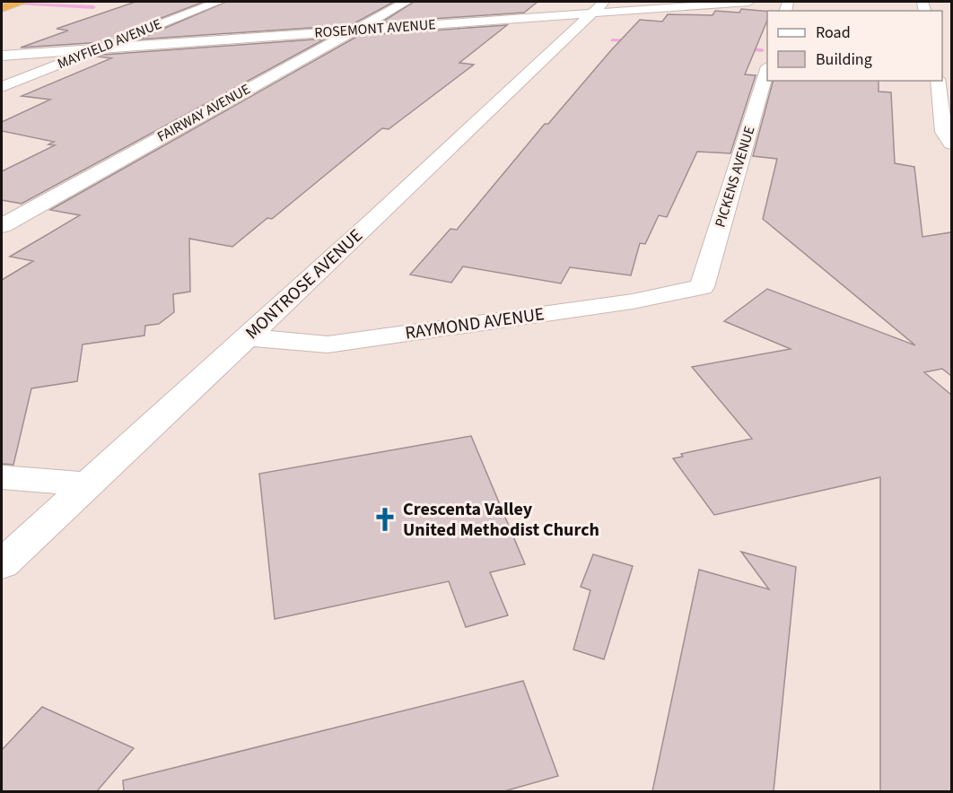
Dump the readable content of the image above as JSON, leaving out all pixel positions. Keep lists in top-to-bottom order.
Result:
{
  "streets": {
    "street": [
      "ROSEMONT AVENUE",
      "MAYFIELD AVENUE",
      "FAIRWAY AVENUE",
      "PICKENS AVENUE",
      "MONTROSE AVENUE",
      "RAYMOND AVENUE"
    ]
  },
  "crossings": [
    ["ROSEMONT AVENUE", "MAYFIELD AVENUE"],
    ["ROSEMONT AVENUE", "FAIRWAY AVENUE"],
    ["ROSEMONT AVENUE", "MONTROSE AVENUE"],
    ["PICKENS AVENUE", "RAYMOND AVENUE"],
    ["MONTROSE AVENUE", "RAYMOND AVENUE"]
  ],
  "places": {
    "church": ["Crescenta Valley United Methodist Church"]
  },
  "legend": ["Road", "Building"]
}
